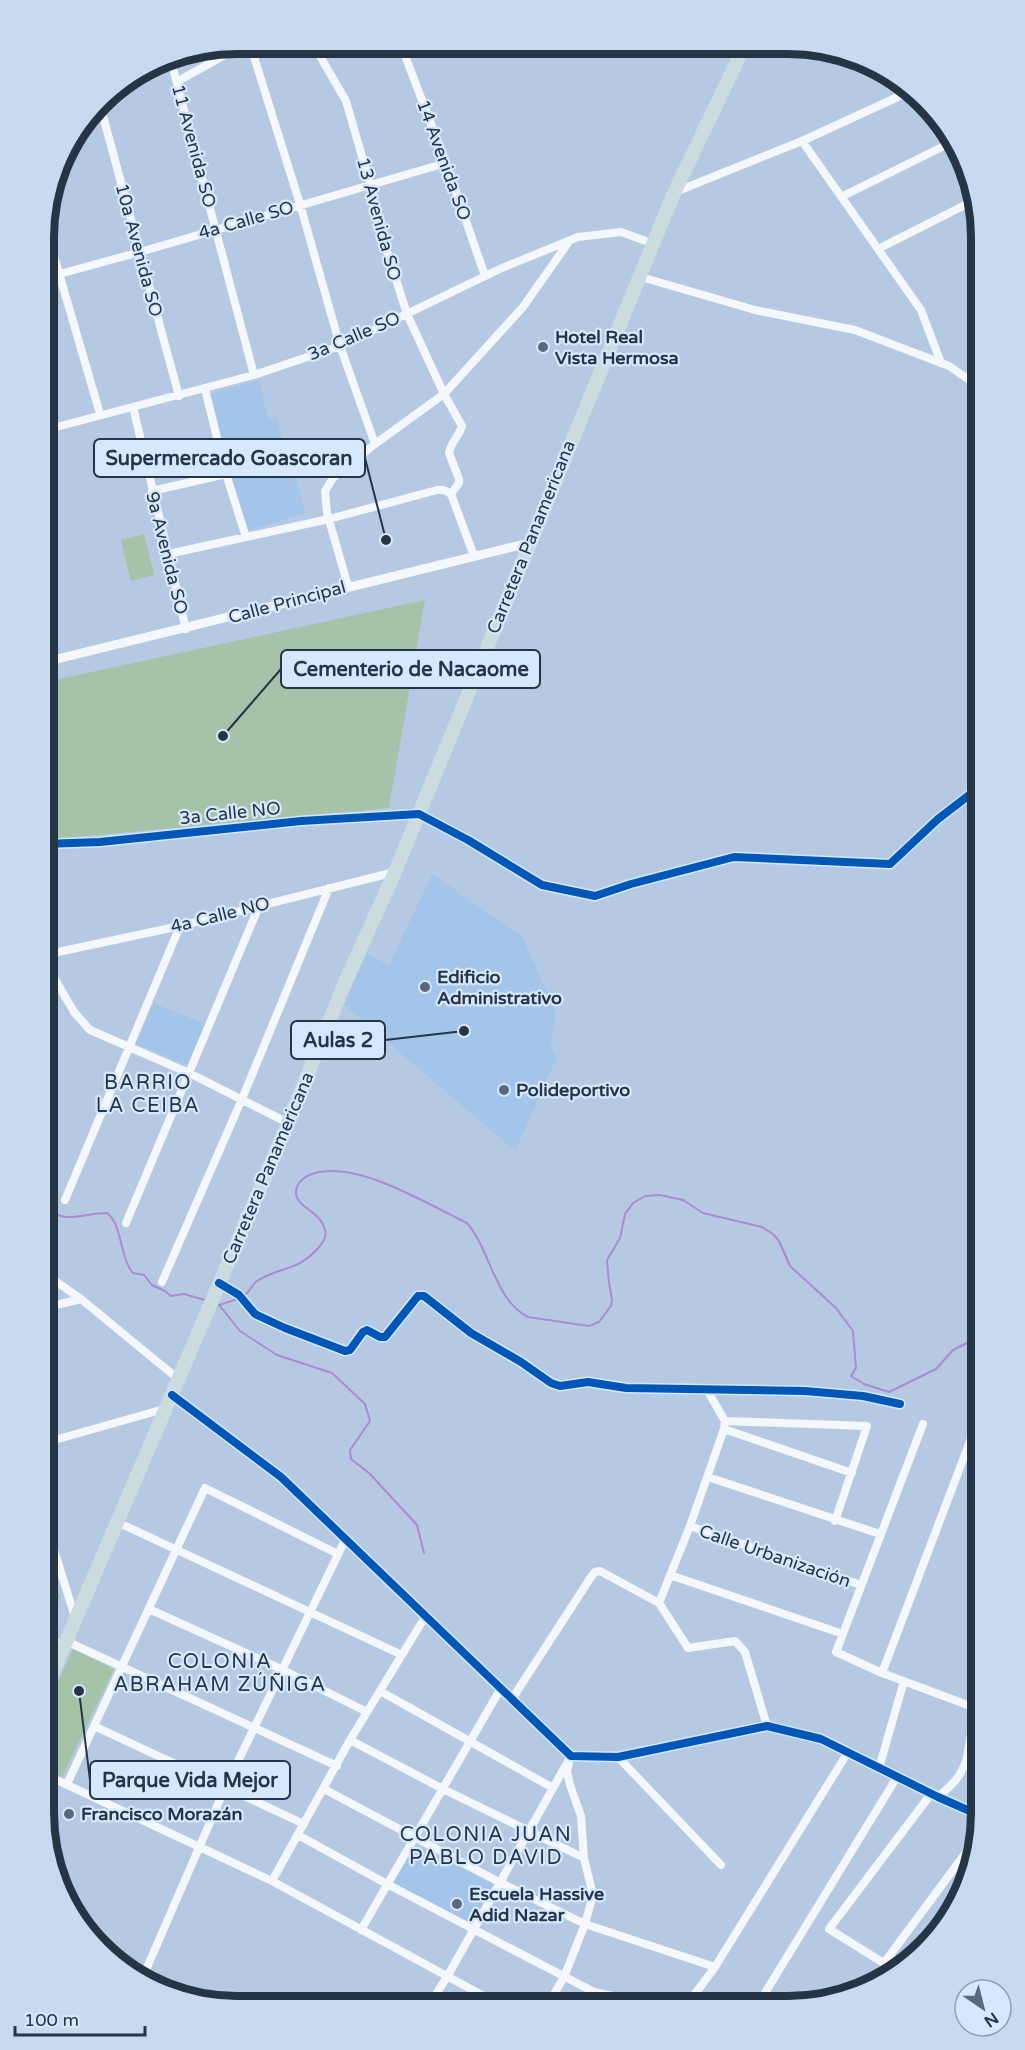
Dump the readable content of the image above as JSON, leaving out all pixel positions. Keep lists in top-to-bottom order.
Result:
{
  "streets": {
    "highway": ["Carretera Panamericana"],
    "street": [
      "11 Avenida SO",
      "14 Avenida SO",
      "13 Avenida SO",
      "4a Calle SO",
      "10a Avenida SO",
      "3a Calle SO",
      "9a Avenida SO",
      "Calle Principal",
      "3a Calle NO",
      "4a Calle NO",
      "Calle Urbanización"
    ]
  },
  "crossings": [
    ["11 Avenida SO", "4a Calle SO"],
    ["11 Avenida SO", "3a Calle SO"],
    ["14 Avenida SO", "4a Calle SO"],
    ["14 Avenida SO", "3a Calle SO"],
    ["13 Avenida SO", "4a Calle SO"],
    ["13 Avenida SO", "3a Calle SO"],
    ["4a Calle SO", "10a Avenida SO"],
    ["10a Avenida SO", "3a Calle SO"],
    ["3a Calle SO", "Carretera Panamericana"],
    ["3a Calle SO", "9a Avenida SO"],
    ["Carretera Panamericana", "Calle Principal"],
    ["Carretera Panamericana", "3a Calle NO"],
    ["Carretera Panamericana", "4a Calle NO"],
    ["9a Avenida SO", "Calle Principal"]
  ],
  "districts": ["BARRIO LA CEIBA", "COLONIA ABRAHAM ZÚÑIGA", "COLONIA JUAN PABLO DAVID"],
  "places": [
    "Hotel Real Vista Hermosa",
    "Supermercado Goascoran",
    "Cementerio de Nacaome",
    "Edificio Administrativo",
    "Aulas 2",
    "Polideportivo",
    "Parque Vida Mejor",
    "Francisco Morazán",
    "Escuela Hassive Adid Nazar"
  ],
  "scale_bar": "100 m",
  "north": "bottom right"
}
